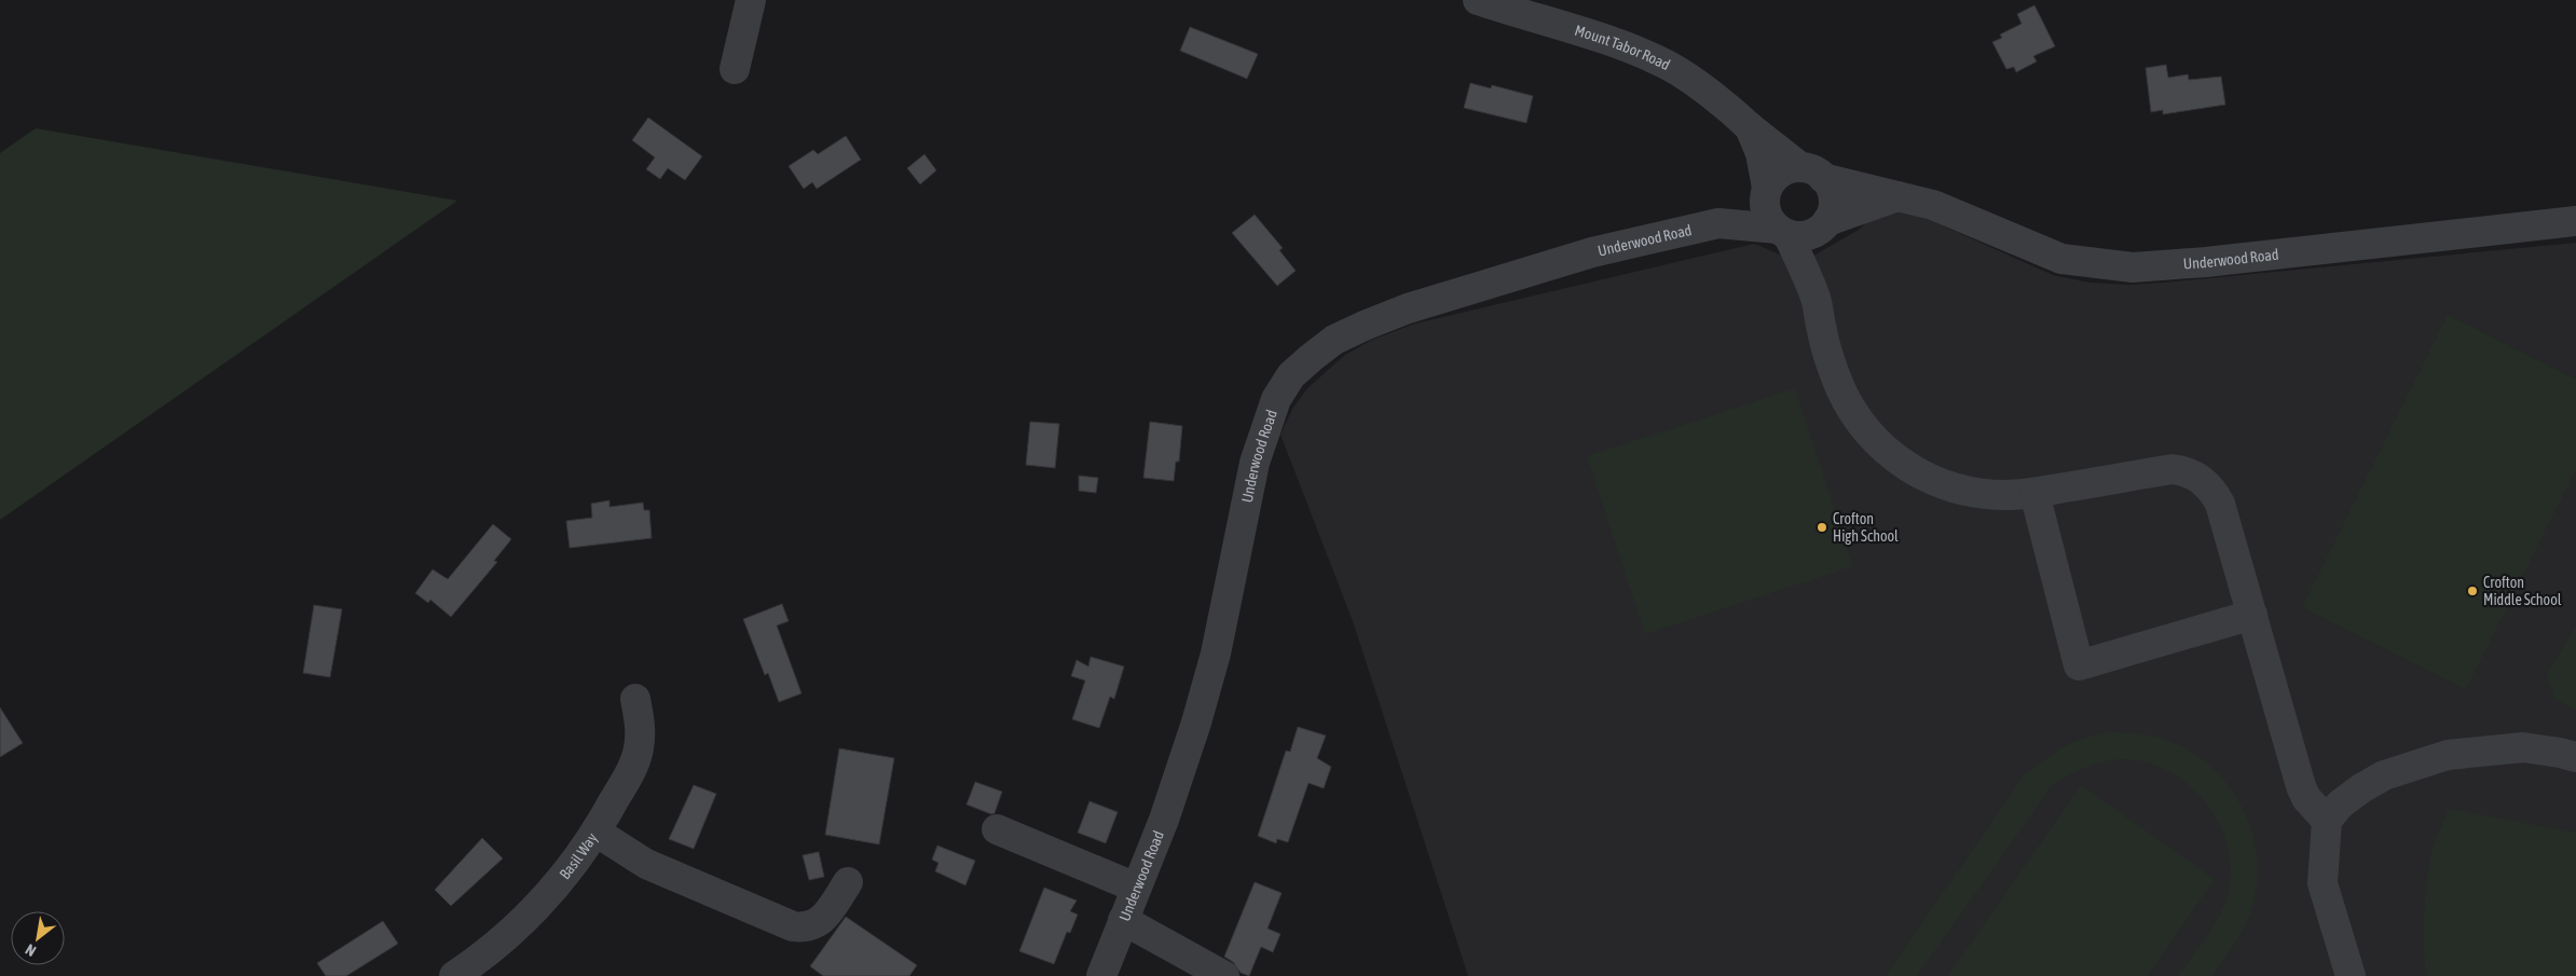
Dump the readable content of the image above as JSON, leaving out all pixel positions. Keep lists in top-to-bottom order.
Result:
{
  "streets": {
    "street": ["Mount Tabor Road", "Underwood Road", "Basil Way"]
  },
  "crossings": [
    ["Mount Tabor Road", "Underwood Road"]
  ],
  "places": ["Crofton High School", "Crofton Middle School"],
  "north": "bottom left"
}
